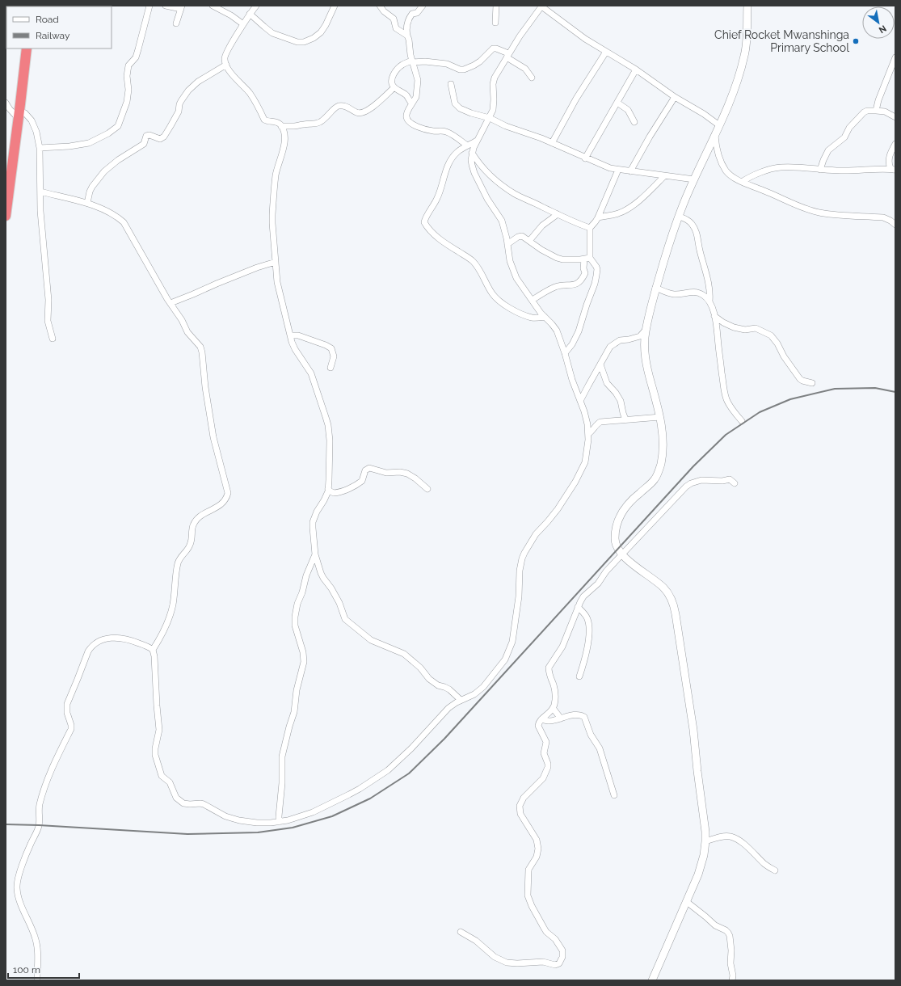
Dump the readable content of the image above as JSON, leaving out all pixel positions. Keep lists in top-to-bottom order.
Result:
{
  "places": ["Chief Rocket Mwanshinga Primary School"],
  "legend": ["Road", "Railway"],
  "scale_bar": "100 m",
  "north": "bottom right"
}
